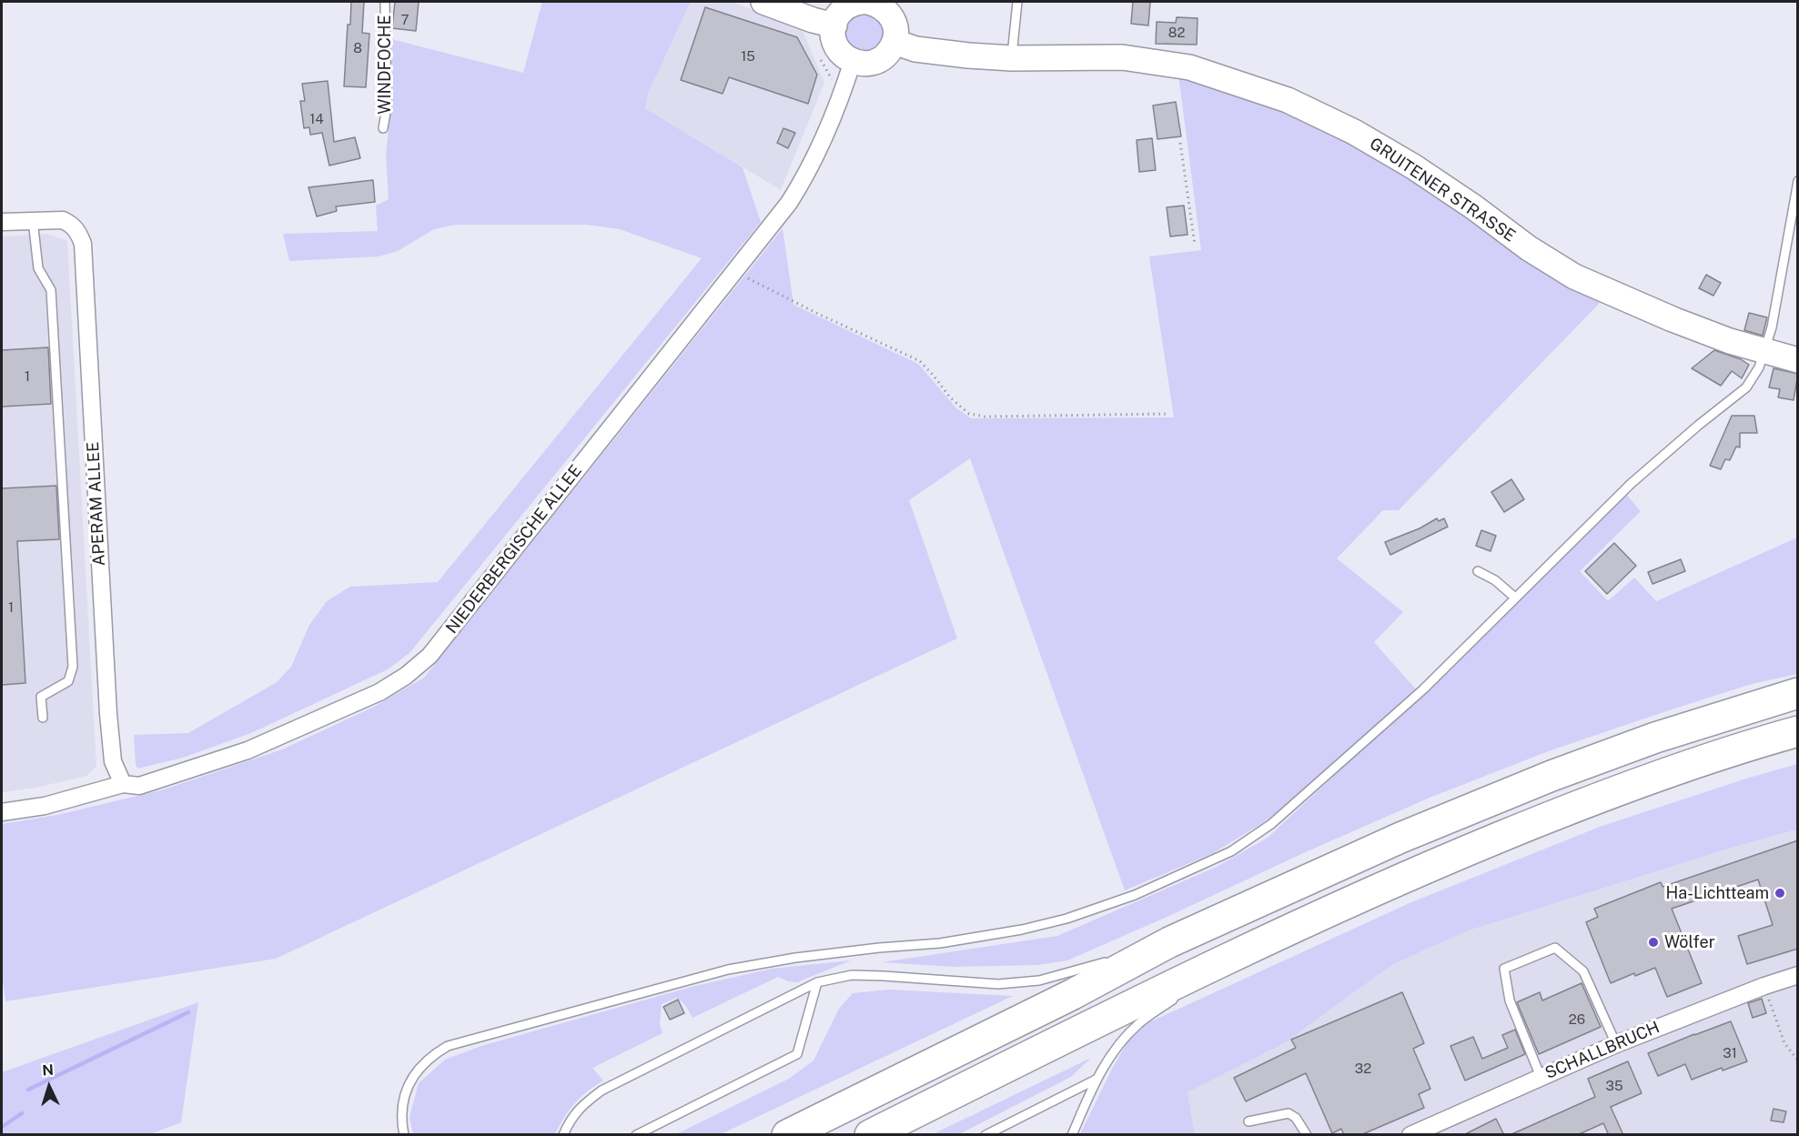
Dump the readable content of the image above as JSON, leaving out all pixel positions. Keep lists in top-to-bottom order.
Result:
{
  "streets": {
    "main road": ["GRUITENER STRASSE"],
    "street": ["APERAM ALLEE", "NIEDERBERGISCHE ALLEE", "SCHALLBRUCH"],
    "lane": ["WINDFOCHE"]
  },
  "crossings": [
    ["APERAM ALLEE", "NIEDERBERGISCHE ALLEE"]
  ],
  "places": ["Ha-Lichtteam", "Wölfer"],
  "house_numbers": [
    "7",
    "82",
    "8",
    "15",
    "14",
    "1",
    "1",
    "26",
    "31",
    "32",
    "35"
  ],
  "north": "top"
}
